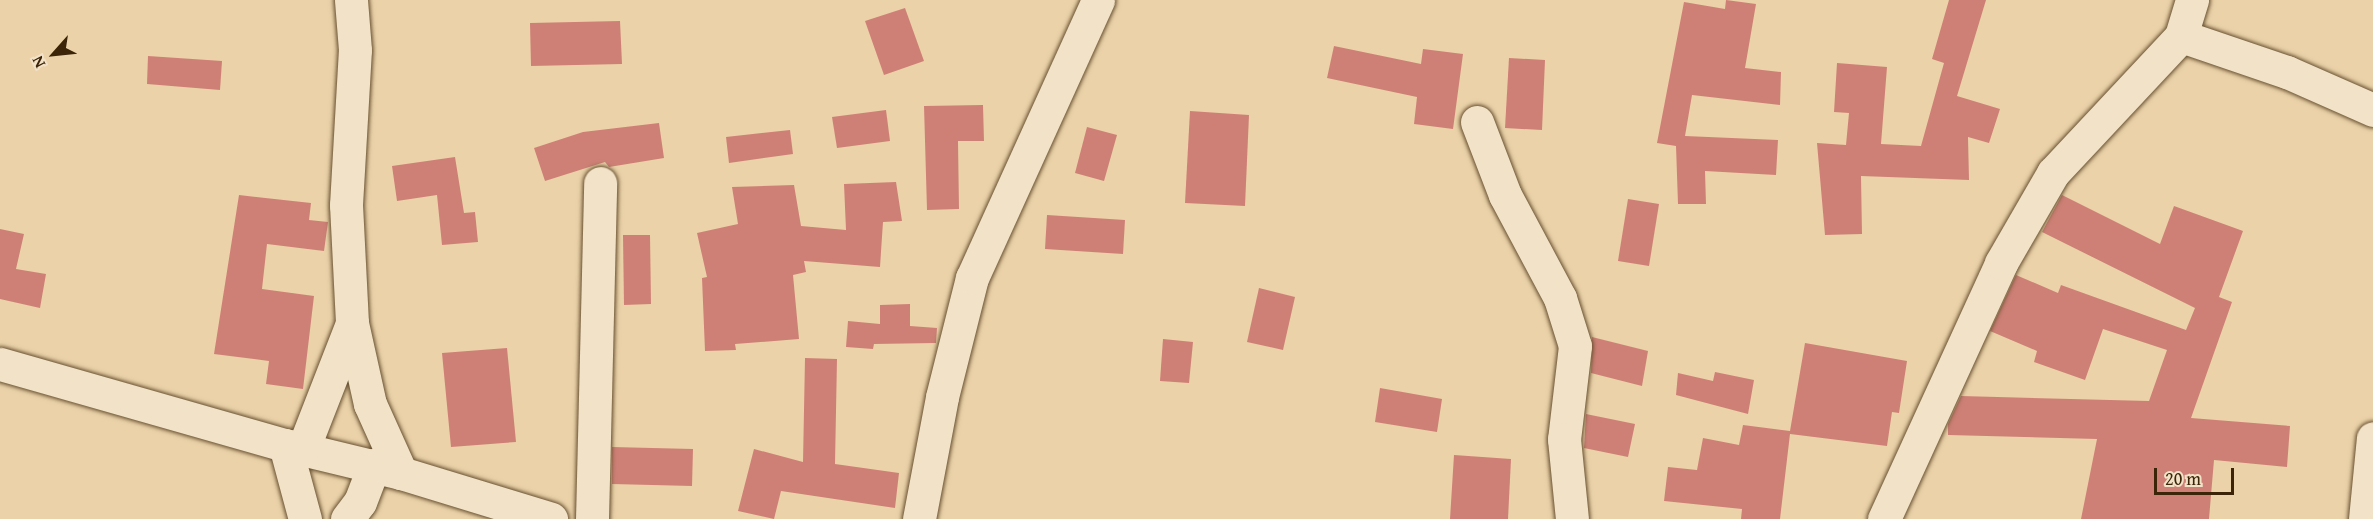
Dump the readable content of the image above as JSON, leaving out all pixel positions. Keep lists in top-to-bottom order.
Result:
{
  "scale_bar": "20 m",
  "north": "bottom left"
}
